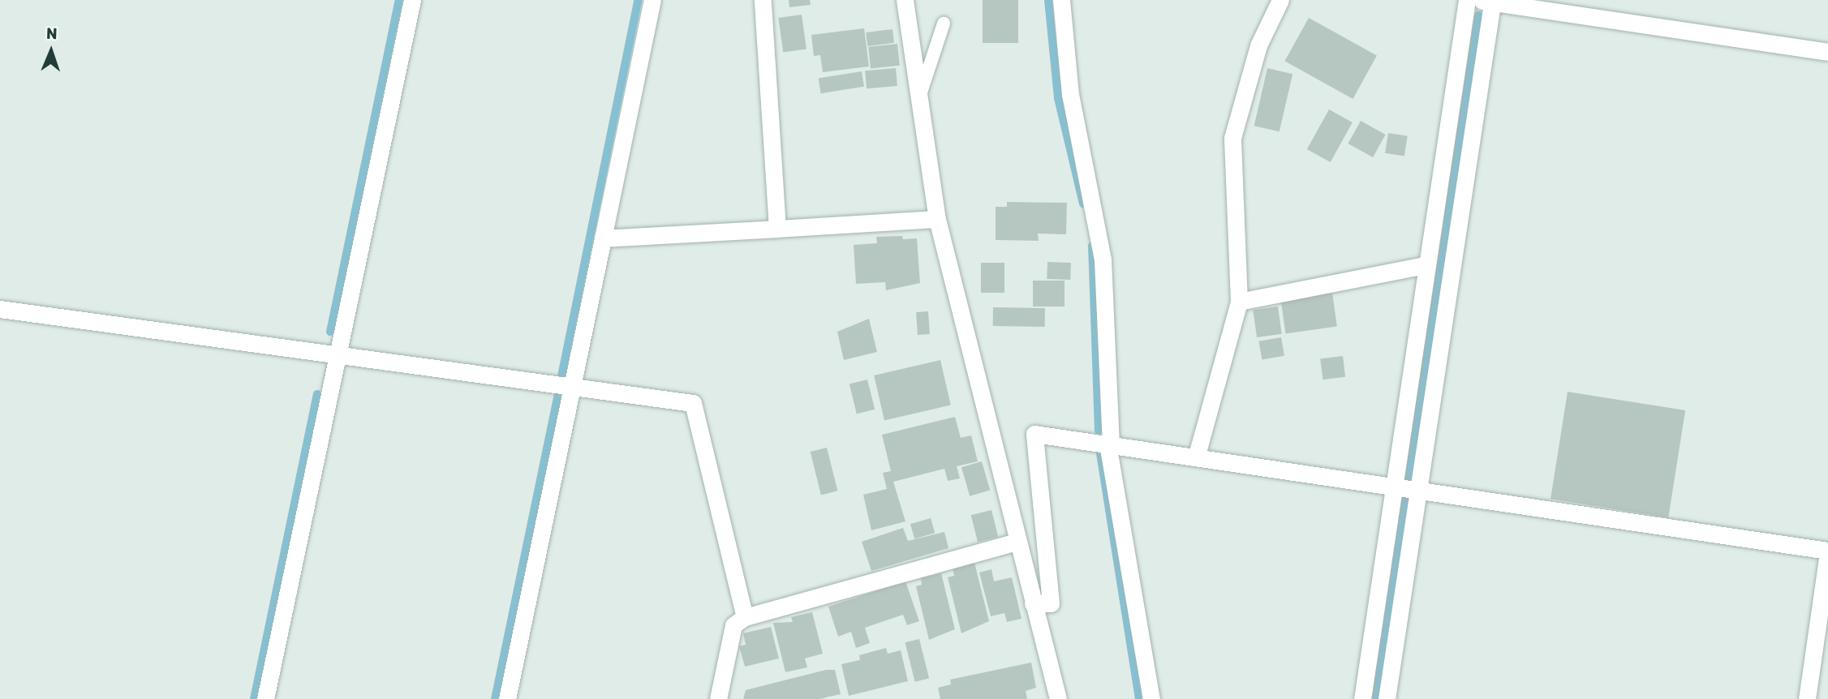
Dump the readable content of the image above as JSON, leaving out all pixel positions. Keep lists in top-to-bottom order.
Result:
{
  "north": "top"
}
